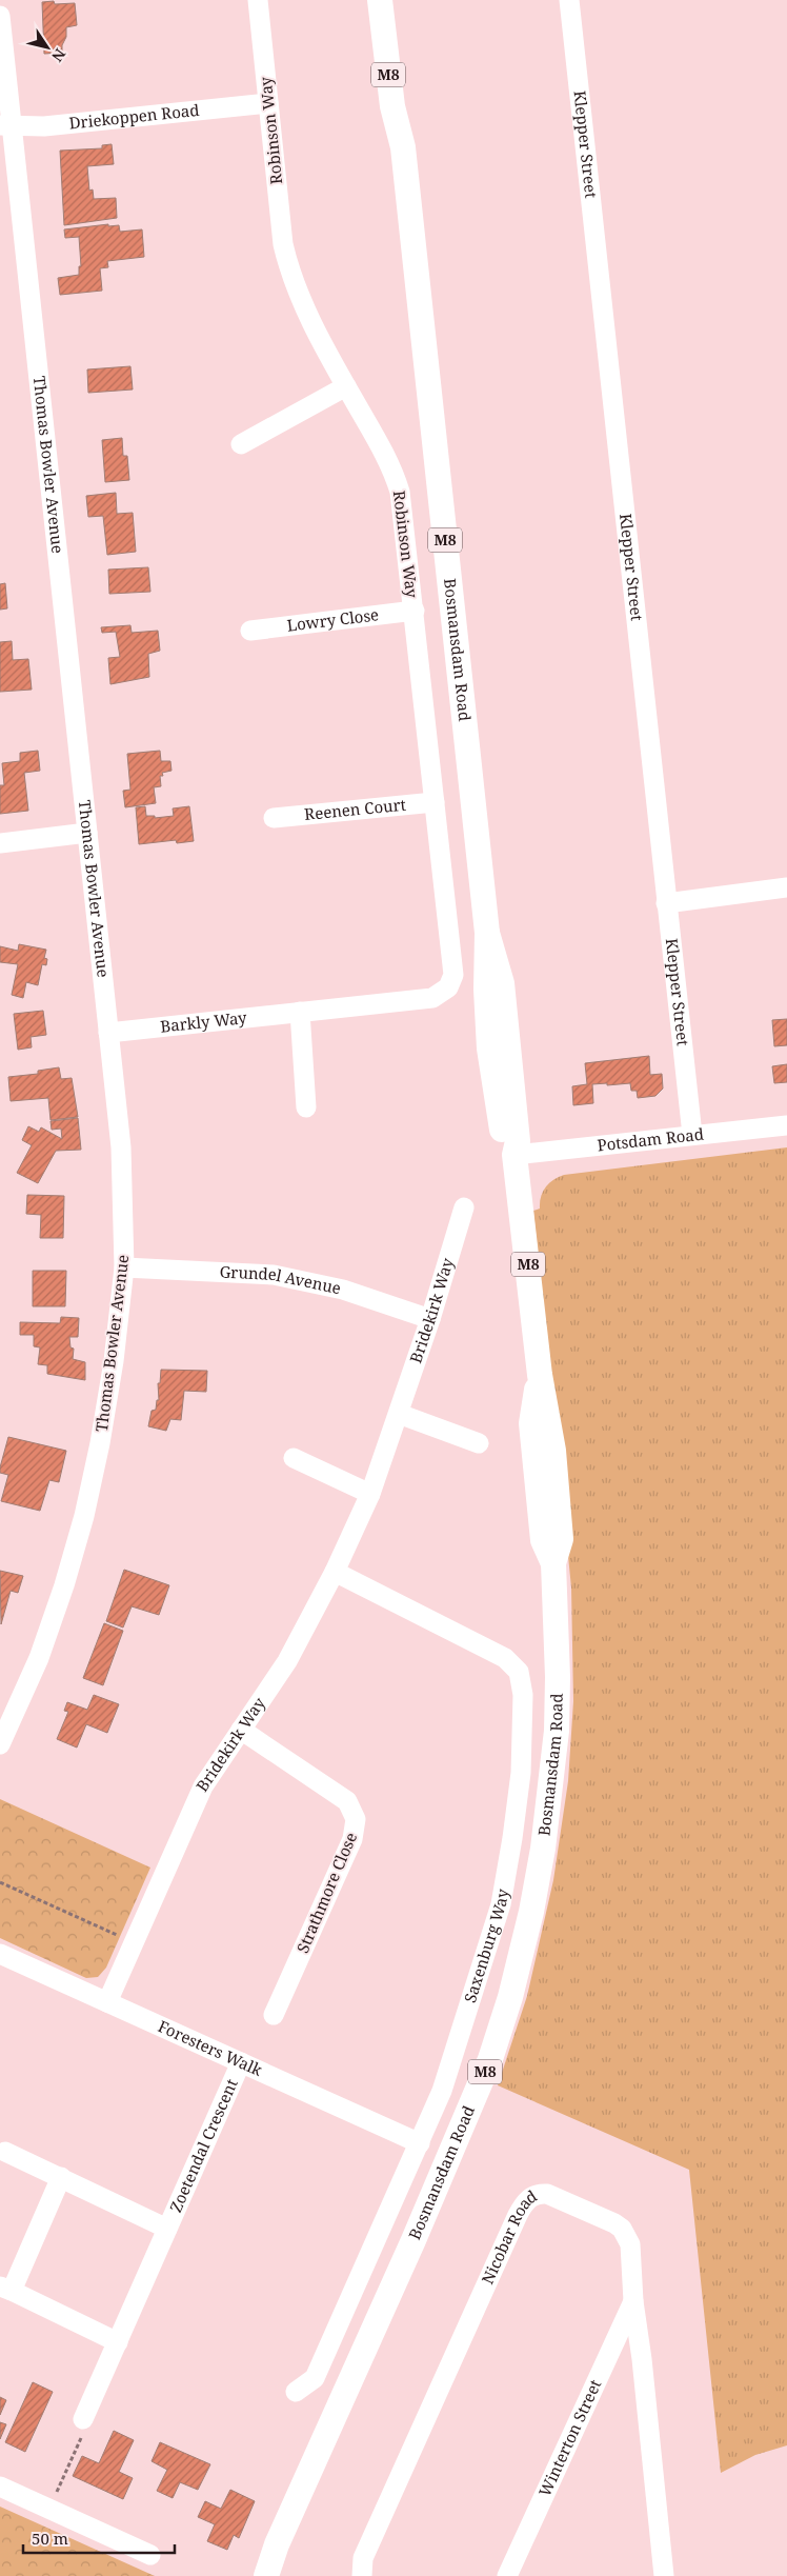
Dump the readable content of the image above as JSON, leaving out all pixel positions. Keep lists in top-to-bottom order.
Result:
{
  "streets": {
    "main road": ["M8", "Bosmansdam Road"],
    "street": [
      "Driekoppen Road",
      "Robinson Way",
      "Klepper Street",
      "Thomas Bowler Avenue",
      "Lowry Close",
      "Reenen Court",
      "Barkly Way",
      "Potsdam Road",
      "Grundel Avenue",
      "Bridekirk Way",
      "Strathmore Close",
      "Saxenburg Way",
      "Foresters Walk",
      "Zoetendal Crescent",
      "Nicobar Road",
      "Winterton Street"
    ]
  },
  "crossings": [
    ["Driekoppen Road", "Robinson Way"],
    ["Driekoppen Road", "Thomas Bowler Avenue"],
    ["Robinson Way", "Lowry Close"],
    ["Robinson Way", "Reenen Court"],
    ["Robinson Way", "Barkly Way"],
    ["Klepper Street", "Potsdam Road"],
    ["Thomas Bowler Avenue", "Barkly Way"],
    ["Thomas Bowler Avenue", "Grundel Avenue"],
    ["Bosmansdam Road", "Potsdam Road"],
    ["Grundel Avenue", "Bridekirk Way"],
    ["Bridekirk Way", "Strathmore Close"],
    ["Bridekirk Way", "Saxenburg Way"],
    ["Bridekirk Way", "Foresters Walk"],
    ["Saxenburg Way", "Foresters Walk"],
    ["Foresters Walk", "Zoetendal Crescent"],
    ["Nicobar Road", "Winterton Street"]
  ],
  "scale_bar": "50 m",
  "north": "bottom right"
}
